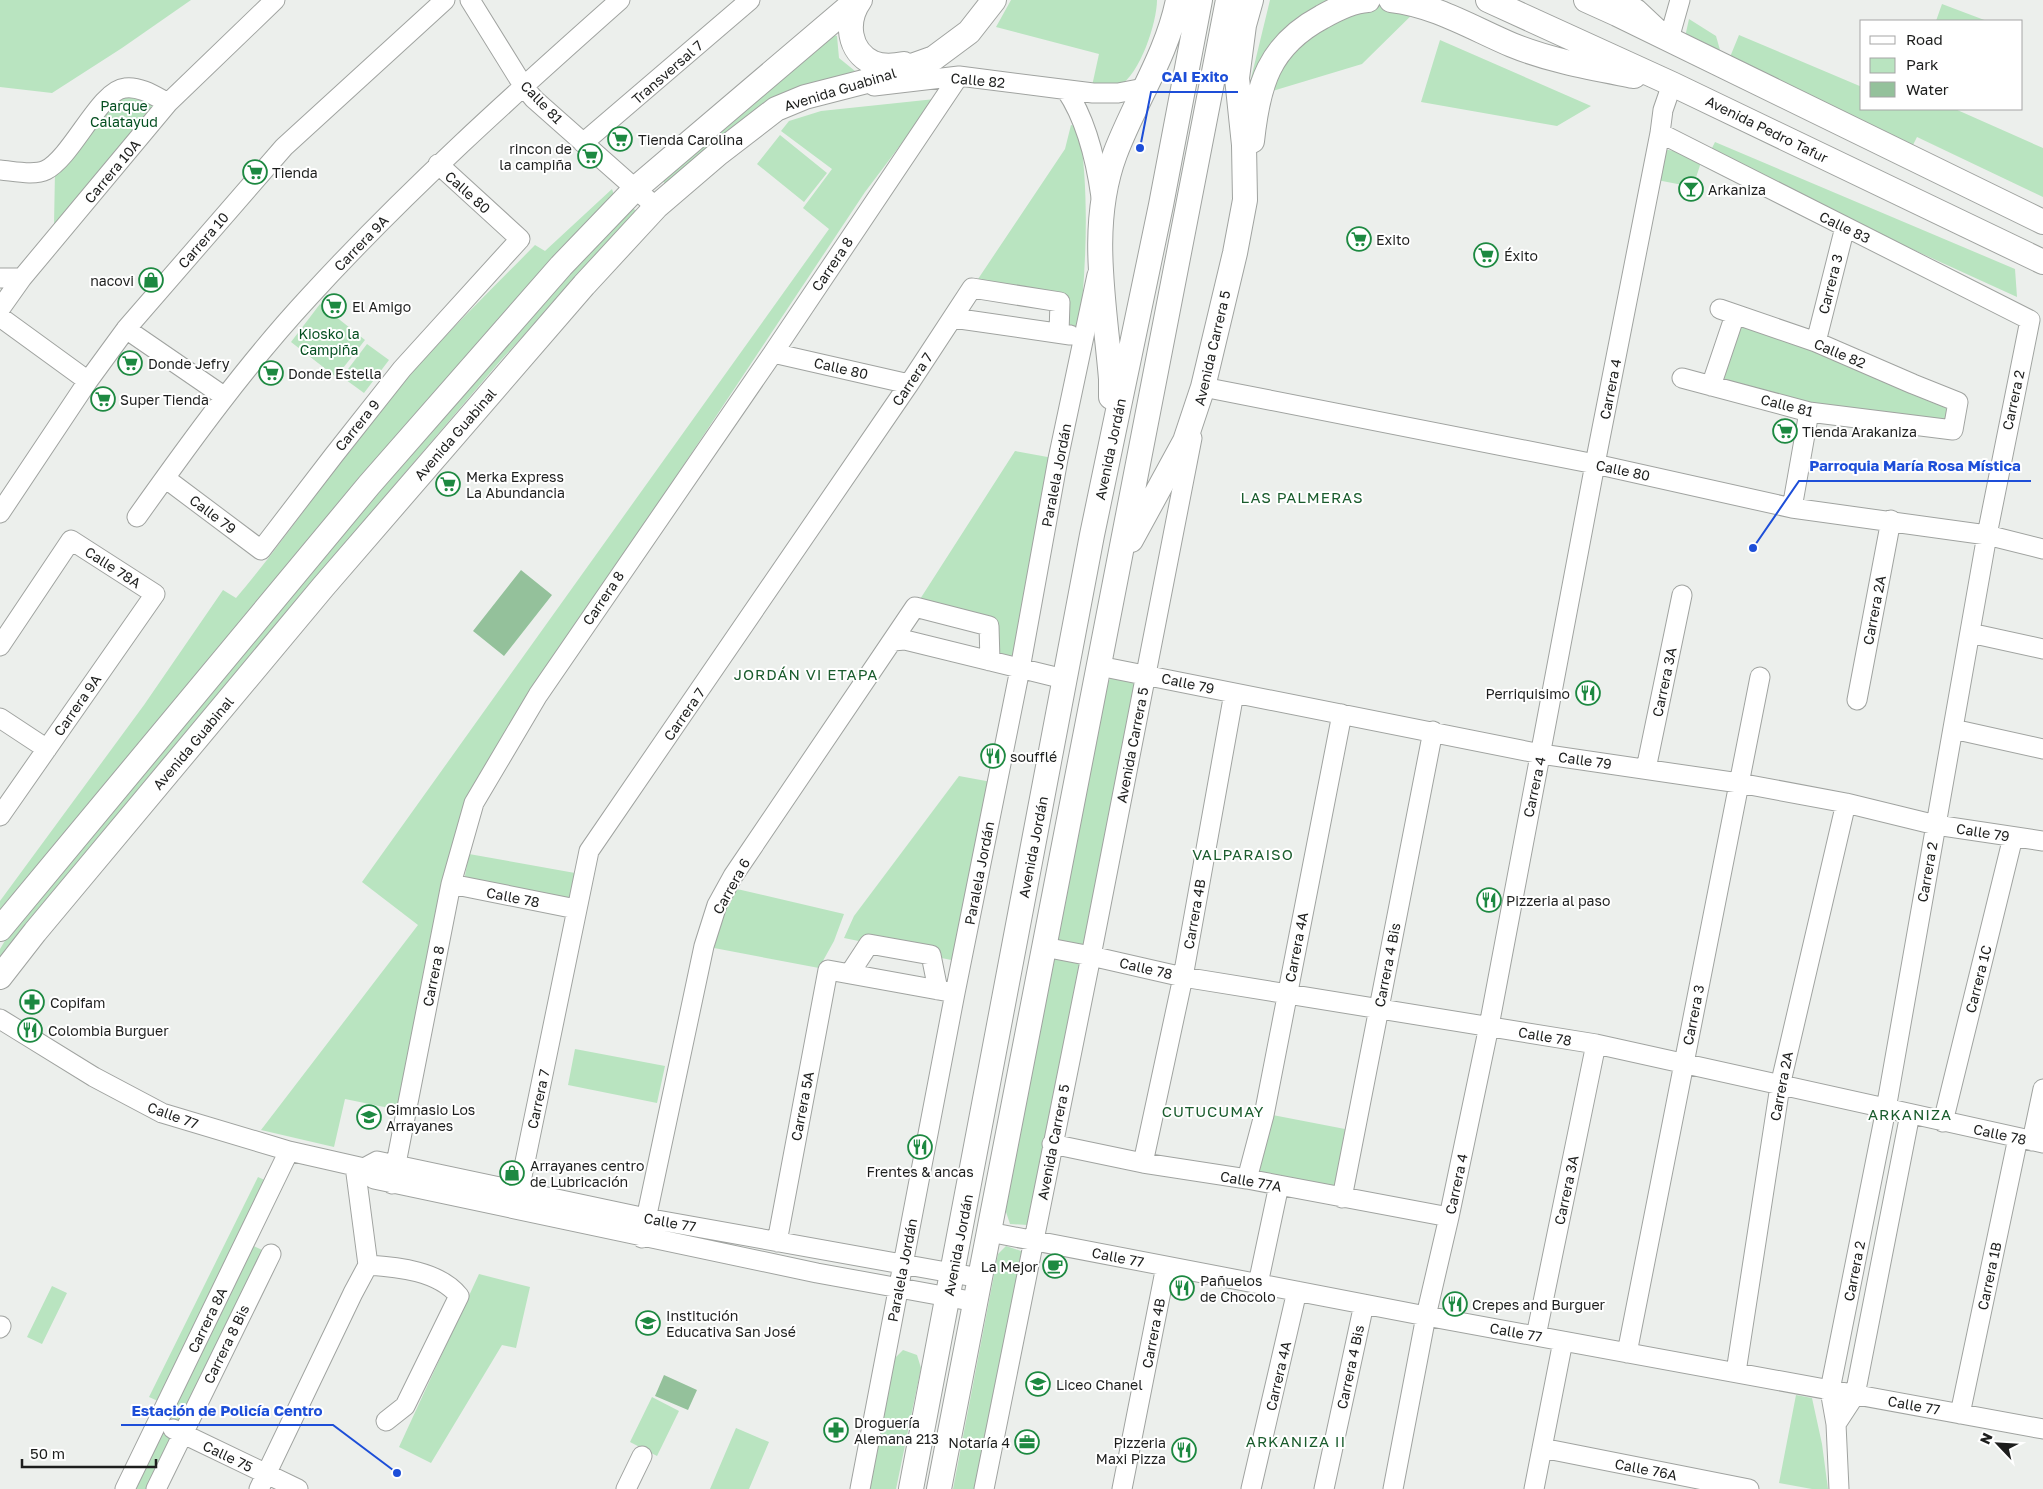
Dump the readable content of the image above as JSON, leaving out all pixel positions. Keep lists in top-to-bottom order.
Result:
{
  "streets": {
    "main road": [
      "Avenida Guabinal",
      "Avenida Pedro Tafur",
      "Avenida Carrera 5",
      "Avenida Jordán"
    ],
    "street": [
      "Transversal 7",
      "Calle 82",
      "Calle 81",
      "Carrera 10A",
      "Calle 80",
      "Calle 83",
      "Carrera 10",
      "Carrera 9A",
      "Carrera 8",
      "Carrera 3",
      "Carrera 7",
      "Carrera 4",
      "Carrera 2",
      "Carrera 9",
      "Paralela Jordán",
      "Calle 79",
      "Calle 78A",
      "Carrera 2A",
      "Carrera 3A",
      "Carrera 6",
      "Calle 78",
      "Carrera 4B",
      "Carrera 4A",
      "Carrera 4 Bis",
      "Carrera 1C",
      "Carrera 5A",
      "Calle 77",
      "Calle 77A",
      "Carrera 1B",
      "Carrera 8A",
      "Carrera 8 Bis",
      "Calle 75",
      "Calle 76A"
    ]
  },
  "crossings": [
    ["Transversal 7", "Calle 81"],
    ["Calle 82", "Avenida Guabinal"],
    ["Calle 82", "Calle 81"],
    ["Calle 82", "Carrera 8"],
    ["Calle 82", "Carrera 3"],
    ["Avenida Guabinal", "Calle 81"],
    ["Calle 81", "Carrera 9A"],
    ["Avenida Pedro Tafur", "Carrera 4"],
    ["Calle 80", "Carrera 9A"],
    ["Calle 80", "Carrera 8"],
    ["Calle 80", "Avenida Carrera 5"],
    ["Calle 80", "Carrera 7"],
    ["Calle 80", "Carrera 4"],
    ["Calle 80", "Carrera 2"],
    ["Calle 80", "Carrera 9"],
    ["Calle 80", "Carrera 2A"],
    ["Calle 83", "Carrera 3"],
    ["Calle 83", "Carrera 4"],
    ["Calle 83", "Carrera 2"],
    ["Carrera 9A", "Calle 79"],
    ["Carrera 9A", "Calle 78A"],
    ["Carrera 8", "Calle 78"],
    ["Carrera 8", "Calle 77"],
    ["Carrera 3", "Calle 79"],
    ["Carrera 3", "Calle 78"],
    ["Carrera 3", "Calle 77"],
    ["Avenida Carrera 5", "Calle 79"],
    ["Avenida Carrera 5", "Calle 78"],
    ["Avenida Carrera 5", "Calle 77"],
    ["Avenida Carrera 5", "Calle 77A"],
    ["Carrera 7", "Calle 78"],
    ["Carrera 7", "Calle 77"],
    ["Carrera 4", "Calle 79"],
    ["Carrera 4", "Calle 78"],
    ["Carrera 4", "Calle 77"],
    ["Carrera 4", "Calle 77A"],
    ["Carrera 2", "Calle 79"],
    ["Carrera 2", "Calle 78"],
    ["Carrera 2", "Calle 77"],
    ["Carrera 9", "Calle 79"],
    ["Avenida Jordán", "Calle 79"],
    ["Avenida Jordán", "Calle 78"],
    ["Avenida Jordán", "Calle 77"],
    ["Paralela Jordán", "Calle 77"],
    ["Calle 79", "Carrera 2A"],
    ["Calle 79", "Carrera 3A"],
    ["Calle 79", "Carrera 4B"],
    ["Calle 79", "Carrera 4A"],
    ["Calle 79", "Carrera 4 Bis"],
    ["Calle 79", "Carrera 1C"],
    ["Carrera 2A", "Calle 78"],
    ["Carrera 2A", "Calle 77"],
    ["Carrera 3A", "Calle 78"],
    ["Carrera 3A", "Calle 77"],
    ["Carrera 6", "Calle 77"],
    ["Calle 78", "Carrera 4B"],
    ["Calle 78", "Carrera 4A"],
    ["Calle 78", "Carrera 4 Bis"],
    ["Calle 78", "Carrera 1C"],
    ["Calle 78", "Carrera 1B"],
    ["Carrera 4B", "Calle 77"],
    ["Carrera 4B", "Calle 77A"],
    ["Carrera 4A", "Calle 77"],
    ["Carrera 4A", "Calle 77A"],
    ["Carrera 4 Bis", "Calle 77"],
    ["Carrera 4 Bis", "Calle 77A"],
    ["Carrera 5A", "Calle 77"],
    ["Calle 77", "Carrera 1B"],
    ["Calle 77", "Carrera 8A"],
    ["Carrera 8A", "Calle 75"],
    ["Carrera 8 Bis", "Calle 75"]
  ],
  "districts": [
    "LAS PALMERAS",
    "JORDÁN VI ETAPA",
    "VALPARAISO",
    "CUTUCUMAY",
    "ARKANIZA",
    "ARKANIZA II"
  ],
  "parks": ["Parque Calatayud", "Kiosko la Campiña"],
  "places": {
    "supermarket": [
      "Tienda Carolina",
      "rincon de la campiña",
      "Tienda",
      "Exito",
      "Éxito",
      "El Amigo",
      "Donde Jefry",
      "Donde Estella",
      "Super Tienda",
      "Tienda Arakaniza",
      "Merka Express La Abundancia"
    ],
    "other": ["CAI Exito", "Parroquia María Rosa Mística", "Estación de Policía Centro"],
    "bar": ["Arkaniza"],
    "shop": ["nacovi", "Arrayanes centro de Lubricación"],
    "restaurant": [
      "Perriquisimo",
      "soufflé",
      "Pizzeria al paso",
      "Colombia Burguer",
      "Frentes & ancas",
      "Pañuelos de Chocolo",
      "Crepes and Burguer",
      "Pizzeria Maxi Pizza"
    ],
    "pharmacy": ["Copifam", "Droguería Alemana 213"],
    "school or university": ["Gimnasio Los Arrayanes", "Institución Educativa San José", "Liceo Chanel"],
    "cafe": ["La Mejor"],
    "office": ["Notaría 4"]
  },
  "legend": ["Road", "Park", "Water"],
  "scale_bar": "50 m",
  "north": "top left"
}
